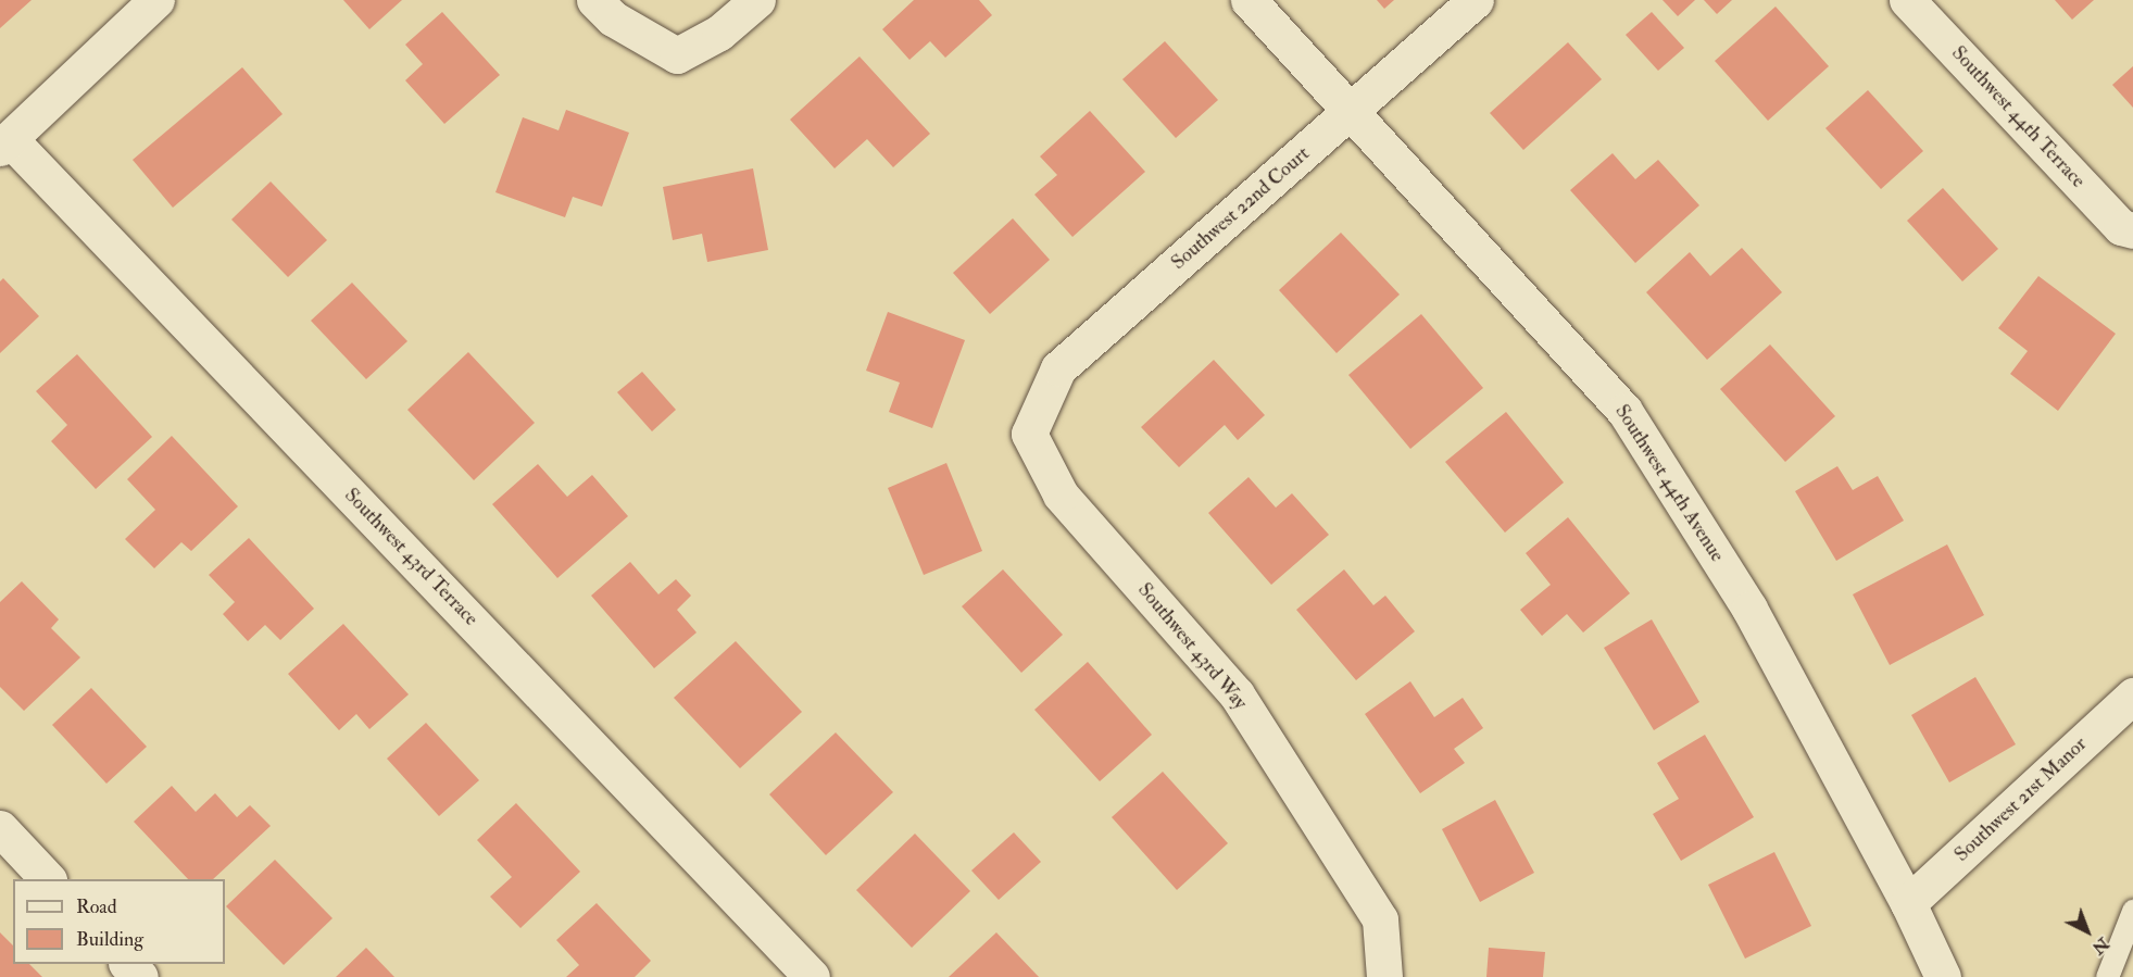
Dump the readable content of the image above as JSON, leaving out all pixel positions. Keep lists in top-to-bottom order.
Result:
{
  "streets": {
    "street": [
      "Southwest 44th Terrace",
      "Southwest 22nd Court",
      "Southwest 44th Avenue",
      "Southwest 43rd Terrace",
      "Southwest 43rd Way",
      "Southwest 21st Manor"
    ]
  },
  "crossings": [
    ["Southwest 22nd Court", "Southwest 44th Avenue"],
    ["Southwest 22nd Court", "Southwest 43rd Way"],
    ["Southwest 44th Avenue", "Southwest 21st Manor"]
  ],
  "legend": ["Road", "Building"],
  "north": "bottom right"
}
